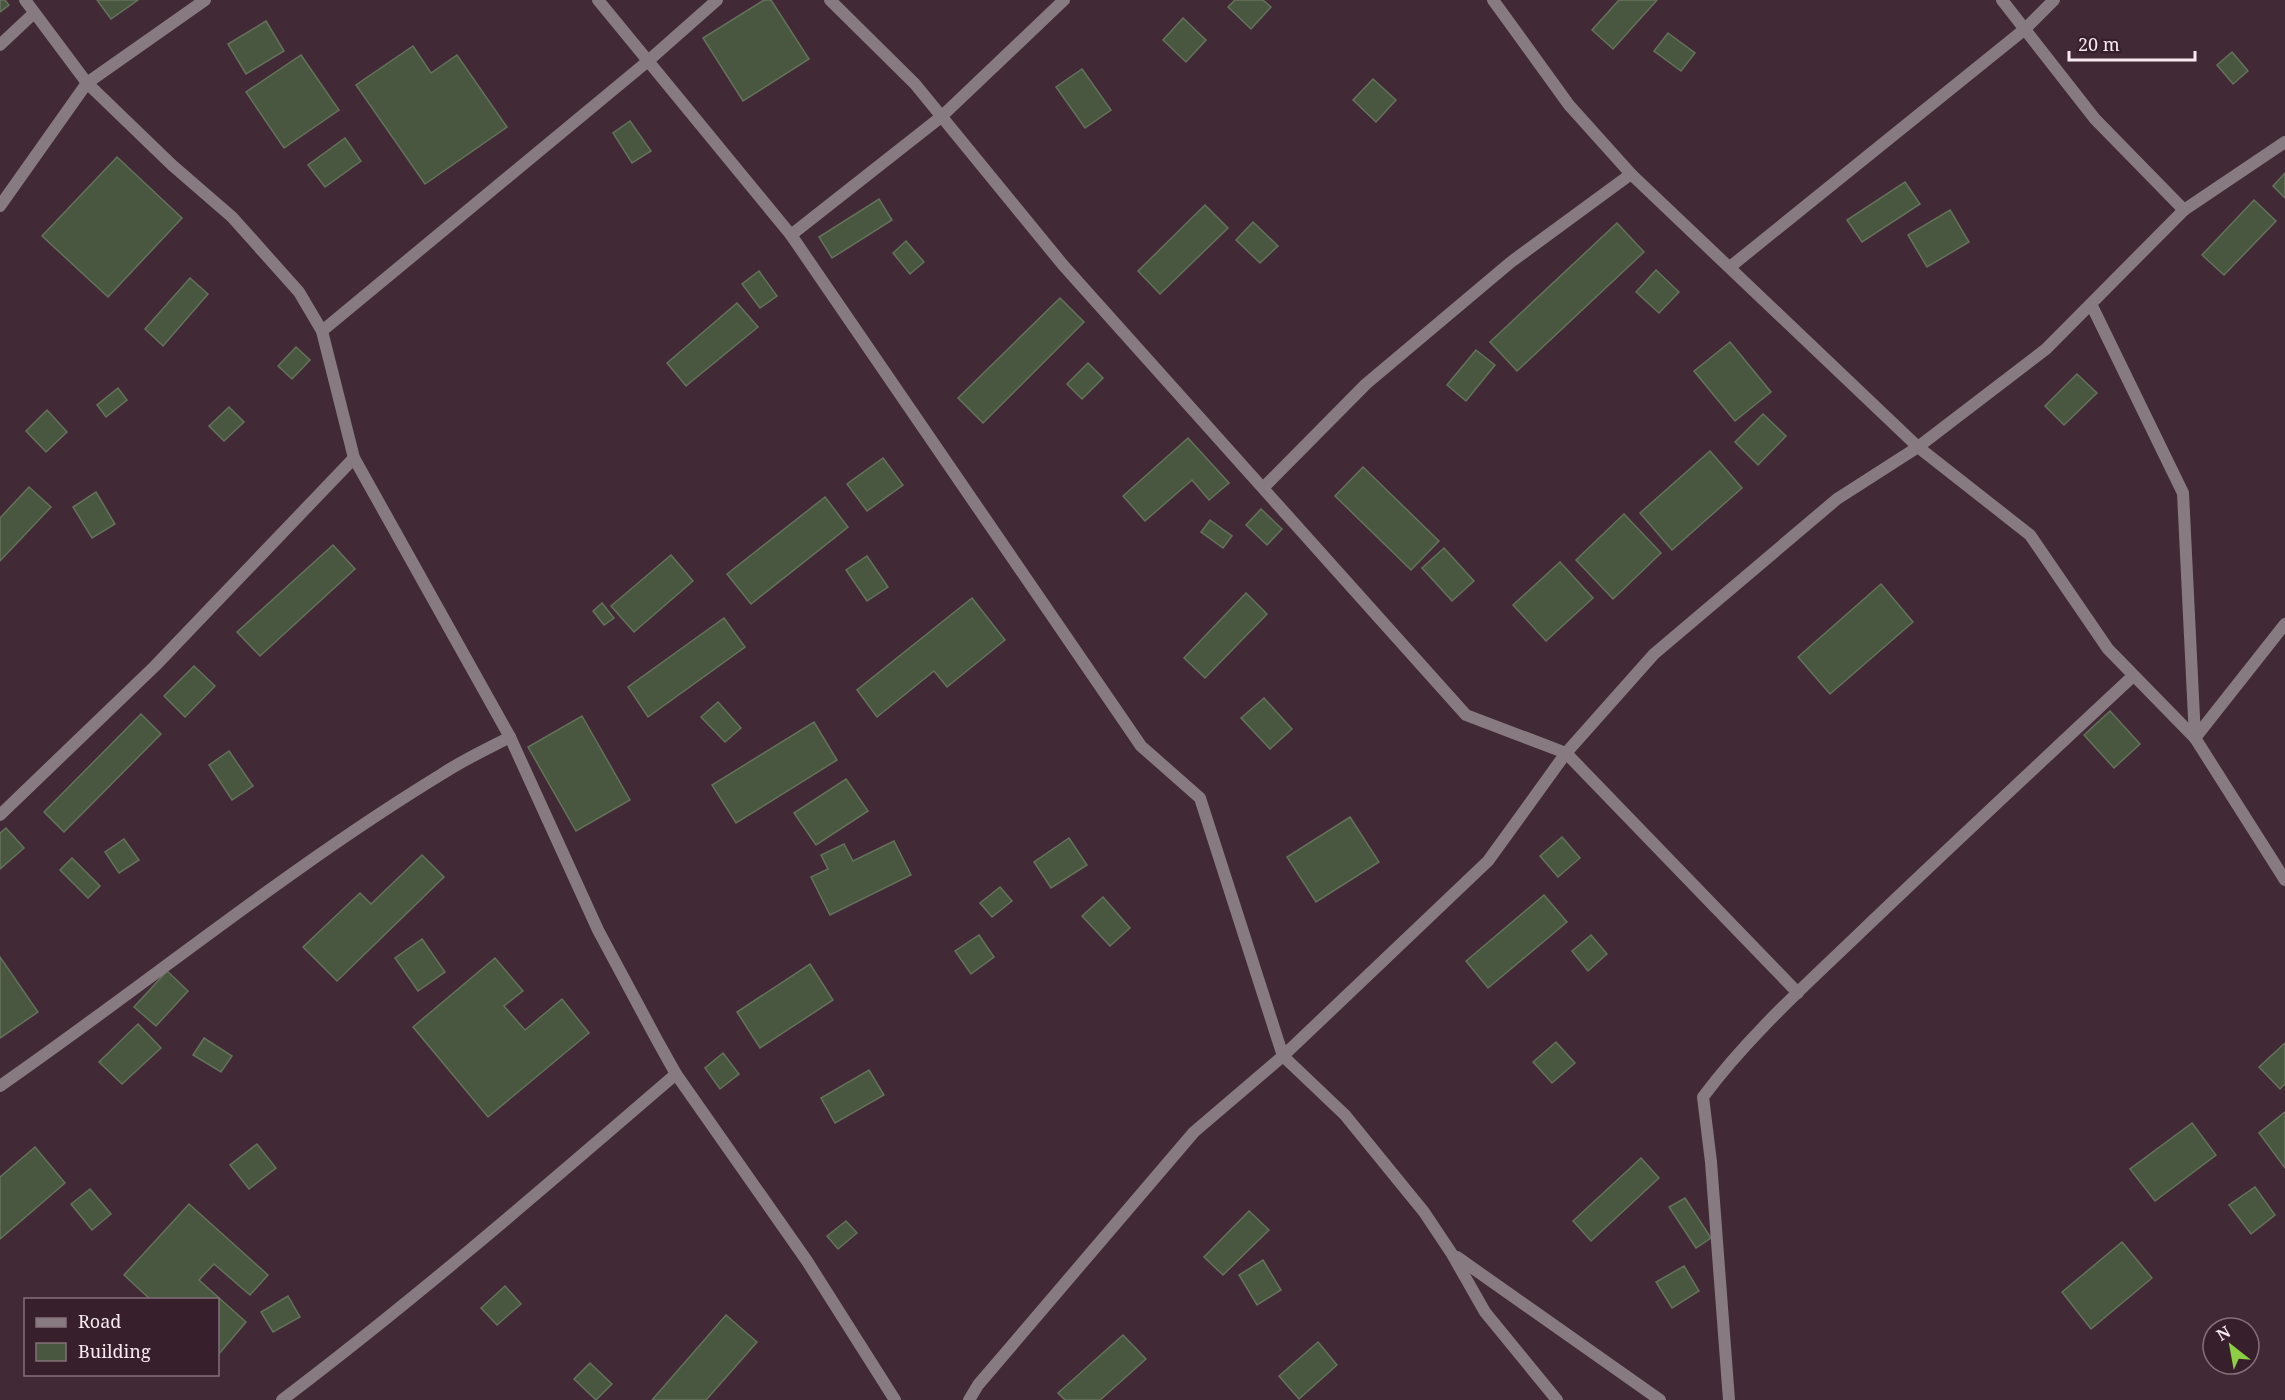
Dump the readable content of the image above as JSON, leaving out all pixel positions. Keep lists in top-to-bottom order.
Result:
{
  "legend": ["Road", "Building"],
  "scale_bar": "20 m",
  "north": "top left"
}
